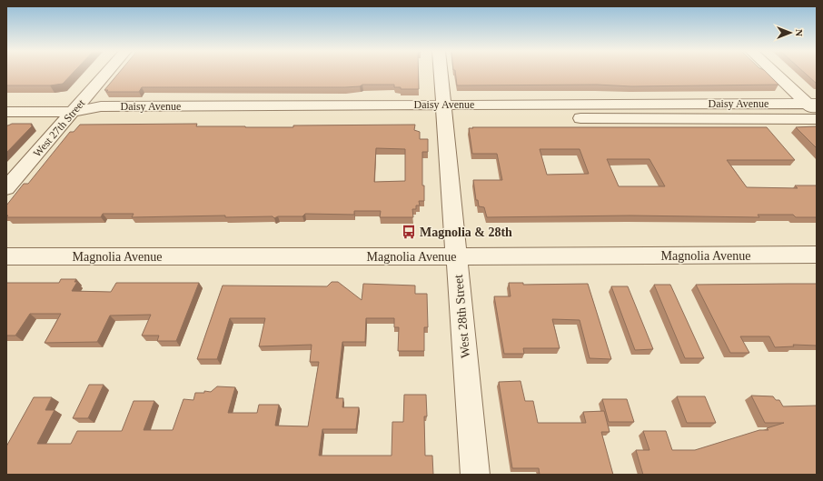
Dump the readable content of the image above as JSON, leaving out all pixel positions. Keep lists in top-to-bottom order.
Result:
{
  "streets": {
    "street": [
      "Daisy Avenue",
      "West 27th Street",
      "Magnolia Avenue",
      "West 28th Street"
    ]
  },
  "crossings": [
    ["Daisy Avenue", "West 27th Street"],
    ["Daisy Avenue", "West 28th Street"],
    ["Magnolia Avenue", "West 28th Street"]
  ],
  "places": {
    "bus stop": ["Magnolia & 28th"]
  },
  "north": "right"
}
